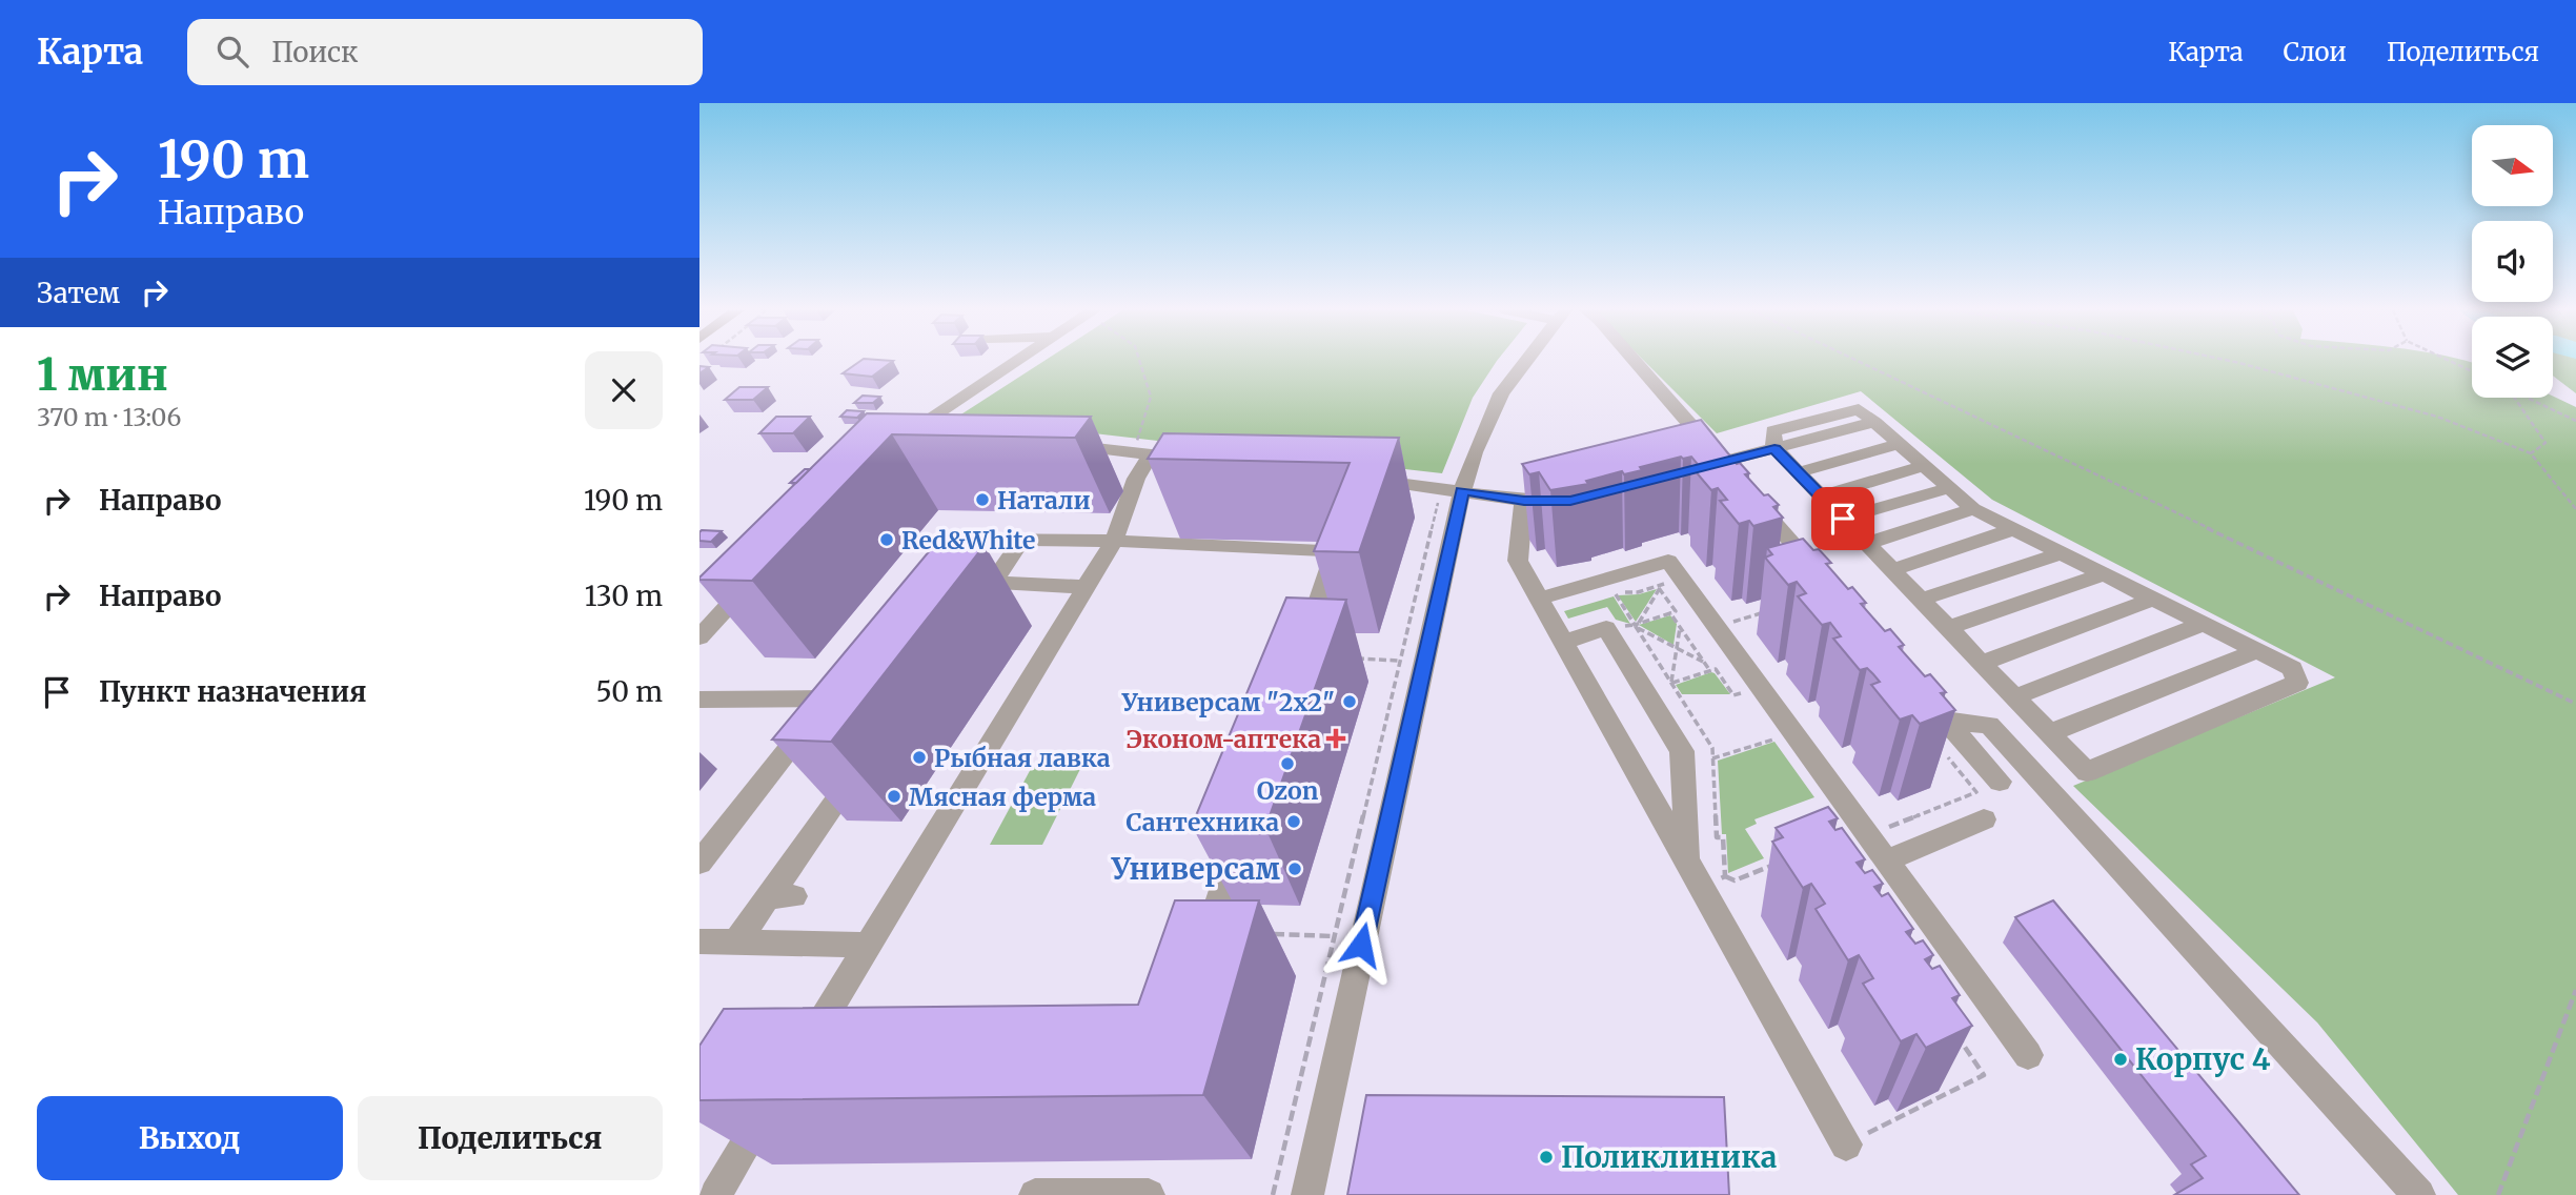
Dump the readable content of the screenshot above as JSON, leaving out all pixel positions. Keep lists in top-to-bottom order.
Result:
{
  "places": {
    "other": [
      "Натали",
      "Red&White",
      "Универсам \"2x2\"",
      "Рыбная лавка",
      "Ozon",
      "Мясная ферма",
      "Сантехника",
      "Универсам",
      "Корпус 4",
      "Поликлиника"
    ],
    "health": ["Эконом-аптека"]
  },
  "north": "right",
  "page": {
    "header": "Карта",
    "search": "Поиск",
    "nav": ["Карта", "Слои", "Поделиться"],
    "turn": ["190 m", "Направо"],
    "then": "Затем",
    "heading": ["1 мин", "370 m · 13:06"],
    "list": [
      {
        "name": "Направо",
        "value": "190 m"
      },
      {
        "name": "Направо",
        "value": "130 m"
      },
      {
        "name": "Пункт назначения",
        "value": "50 m"
      }
    ],
    "buttons": ["Выход", "Поделиться"]
  }
}
